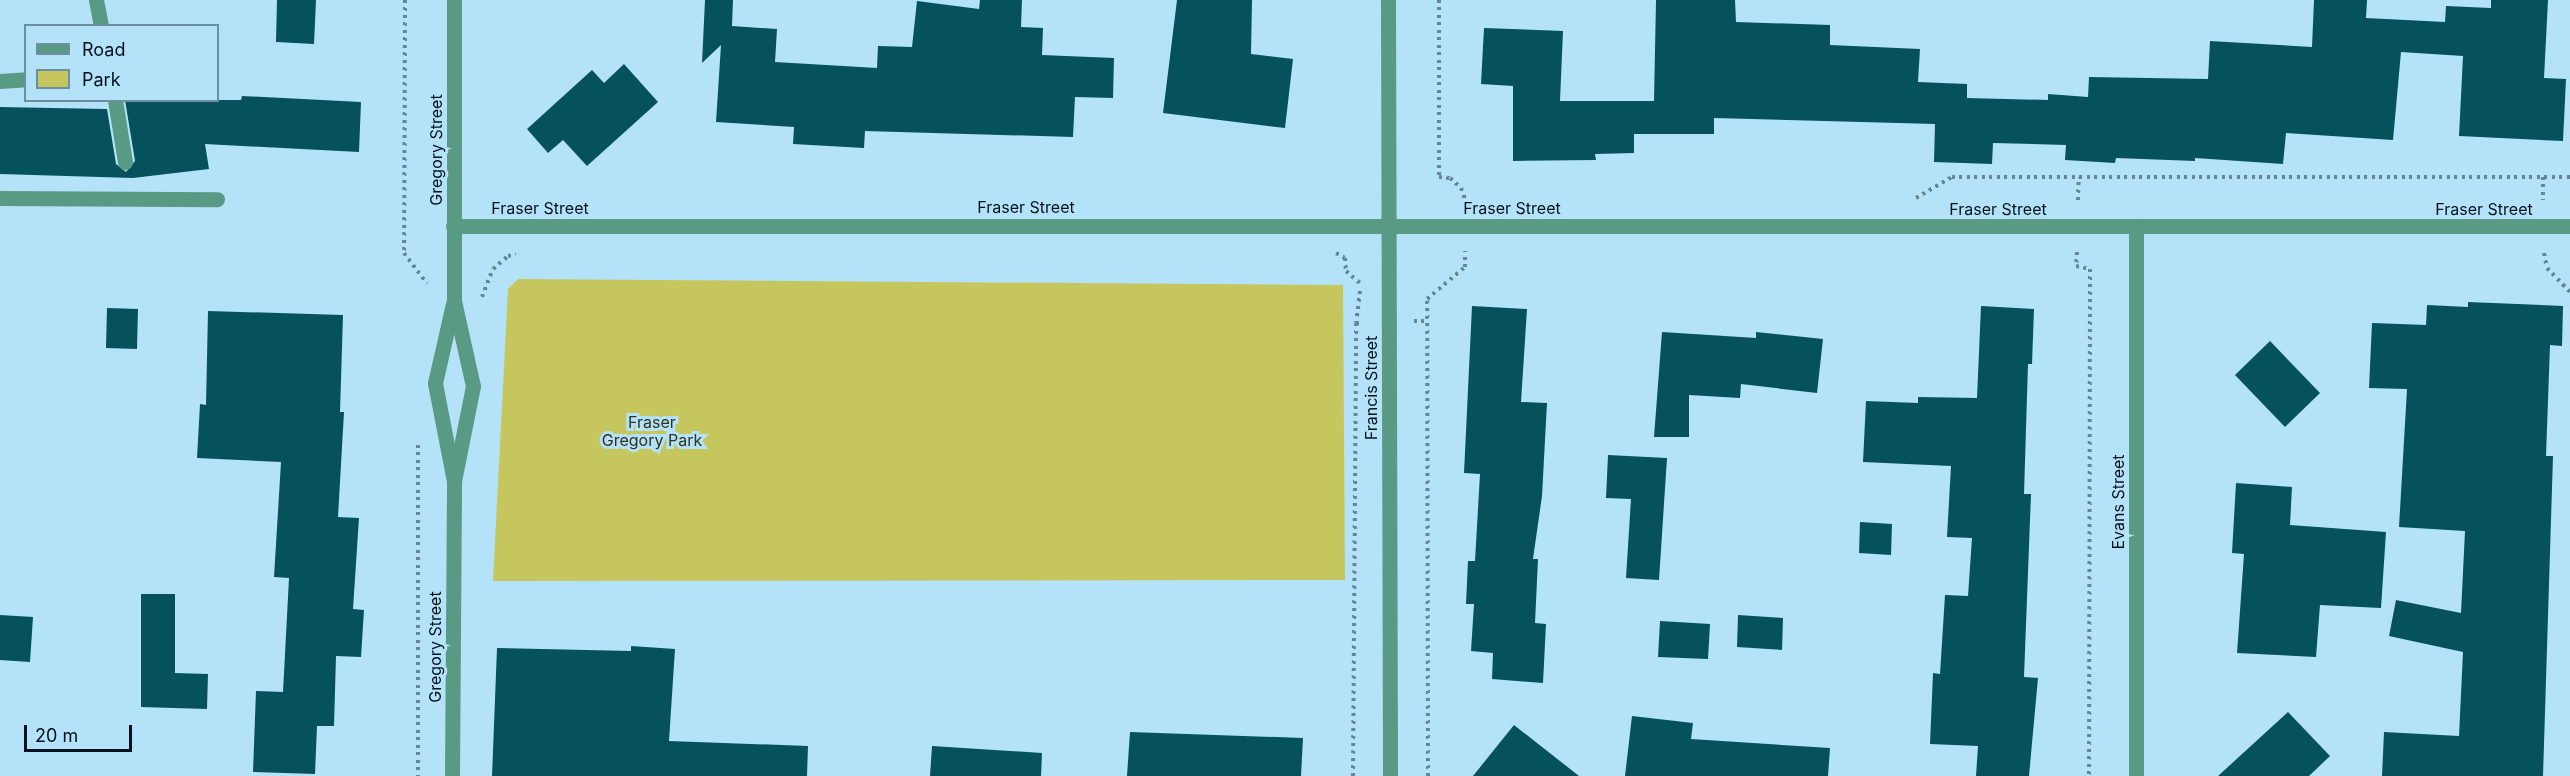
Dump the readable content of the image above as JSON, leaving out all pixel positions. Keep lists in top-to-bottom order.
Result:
{
  "streets": {
    "street": [
      "Gregory Street",
      "Fraser Street",
      "Francis Street",
      "Evans Street"
    ]
  },
  "crossings": [
    ["Gregory Street", "Fraser Street"],
    ["Fraser Street", "Francis Street"],
    ["Fraser Street", "Evans Street"]
  ],
  "parks": ["Fraser Gregory Park"],
  "legend": ["Road", "Park"],
  "scale_bar": "20 m"
}
